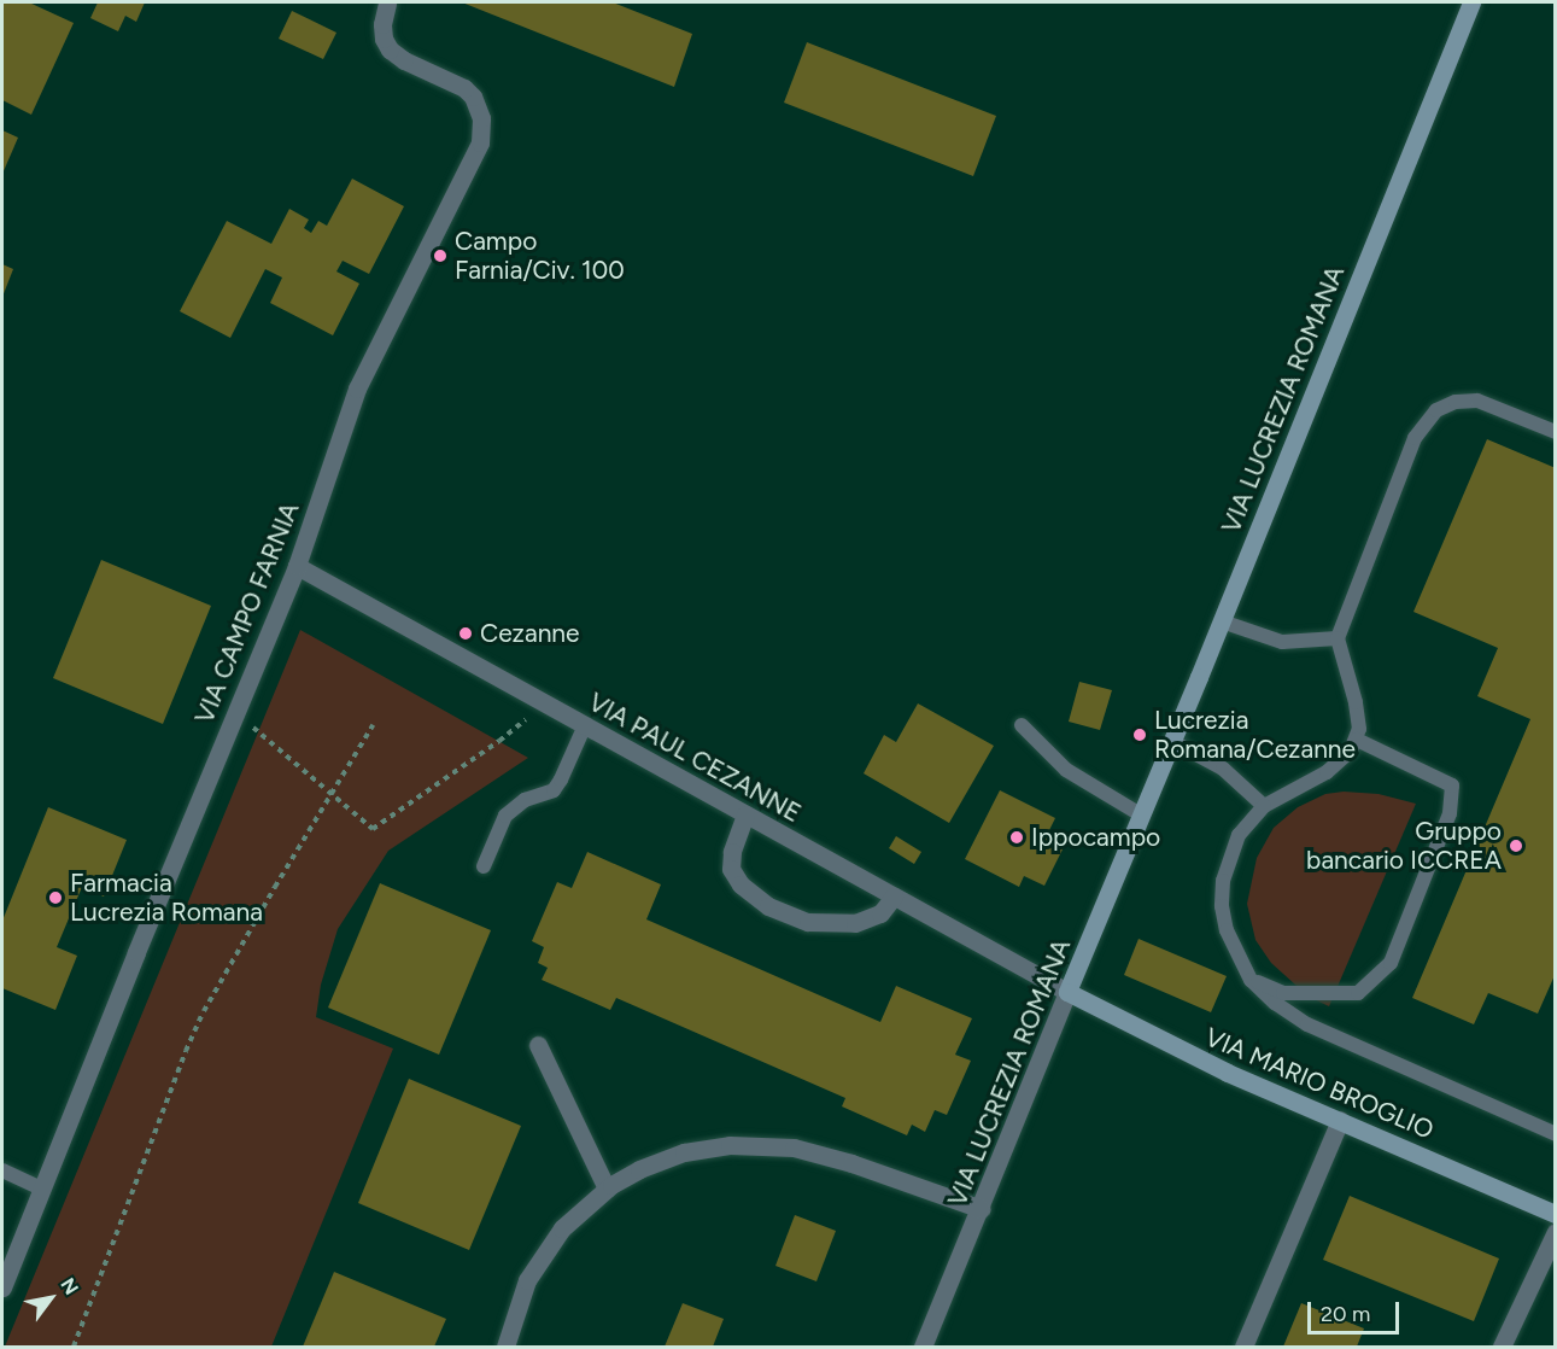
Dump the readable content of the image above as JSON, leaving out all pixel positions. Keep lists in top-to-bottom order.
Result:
{
  "streets": {
    "street": [
      "VIA LUCREZIA ROMANA",
      "VIA CAMPO FARNIA",
      "VIA PAUL CEZANNE",
      "VIA MARIO BROGLIO"
    ]
  },
  "crossings": [
    ["VIA LUCREZIA ROMANA", "VIA PAUL CEZANNE"],
    ["VIA LUCREZIA ROMANA", "VIA MARIO BROGLIO"],
    ["VIA CAMPO FARNIA", "VIA PAUL CEZANNE"],
    ["VIA PAUL CEZANNE", "VIA MARIO BROGLIO"]
  ],
  "places": [
    "Campo Farnia/Civ. 100",
    "Cezanne",
    "Lucrezia Romana/Cezanne",
    "Ippocampo",
    "Gruppo bancario ICCREA",
    "Farmacia Lucrezia Romana"
  ],
  "scale_bar": "20 m",
  "north": "top right"
}
